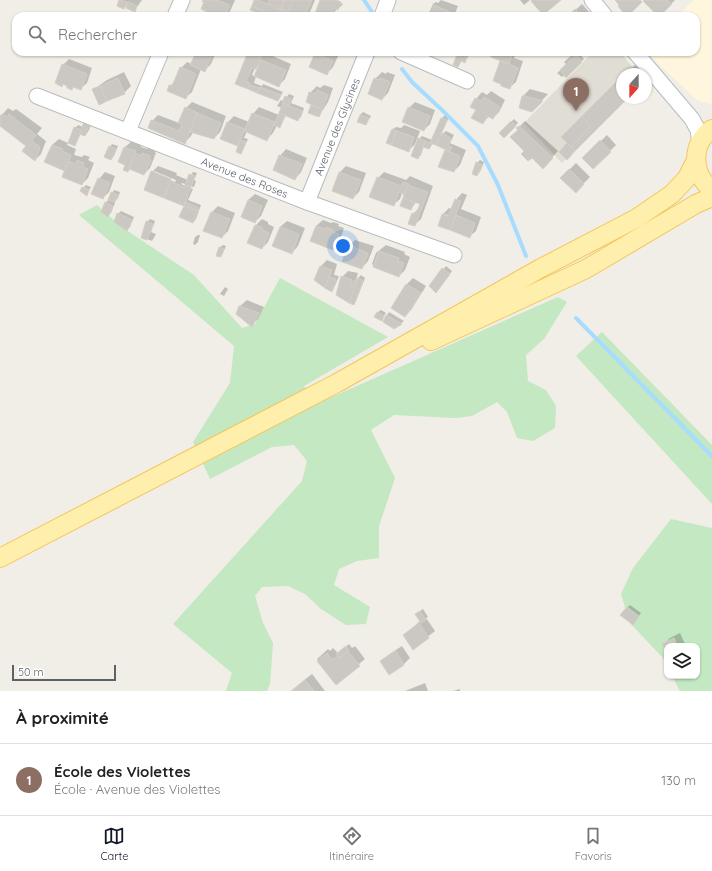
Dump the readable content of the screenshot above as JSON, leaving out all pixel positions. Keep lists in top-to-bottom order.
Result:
{
  "streets": {
    "street": ["Avenue des Glycines", "Avenue des Roses"]
  },
  "crossings": [
    ["Avenue des Glycines", "Avenue des Roses"]
  ],
  "scale_bar": "50 m",
  "north": "bottom",
  "page": {
    "search": "Rechercher",
    "pins": "1",
    "scale": "50 m",
    "heading": "À proximité",
    "list": [
      {
        "mark": "1",
        "name": "École des Violettes",
        "note": "École · Avenue des Violettes",
        "value": "130 m"
      }
    ],
    "nav": ["Carte", "Itinéraire", "Favoris"]
  }
}
